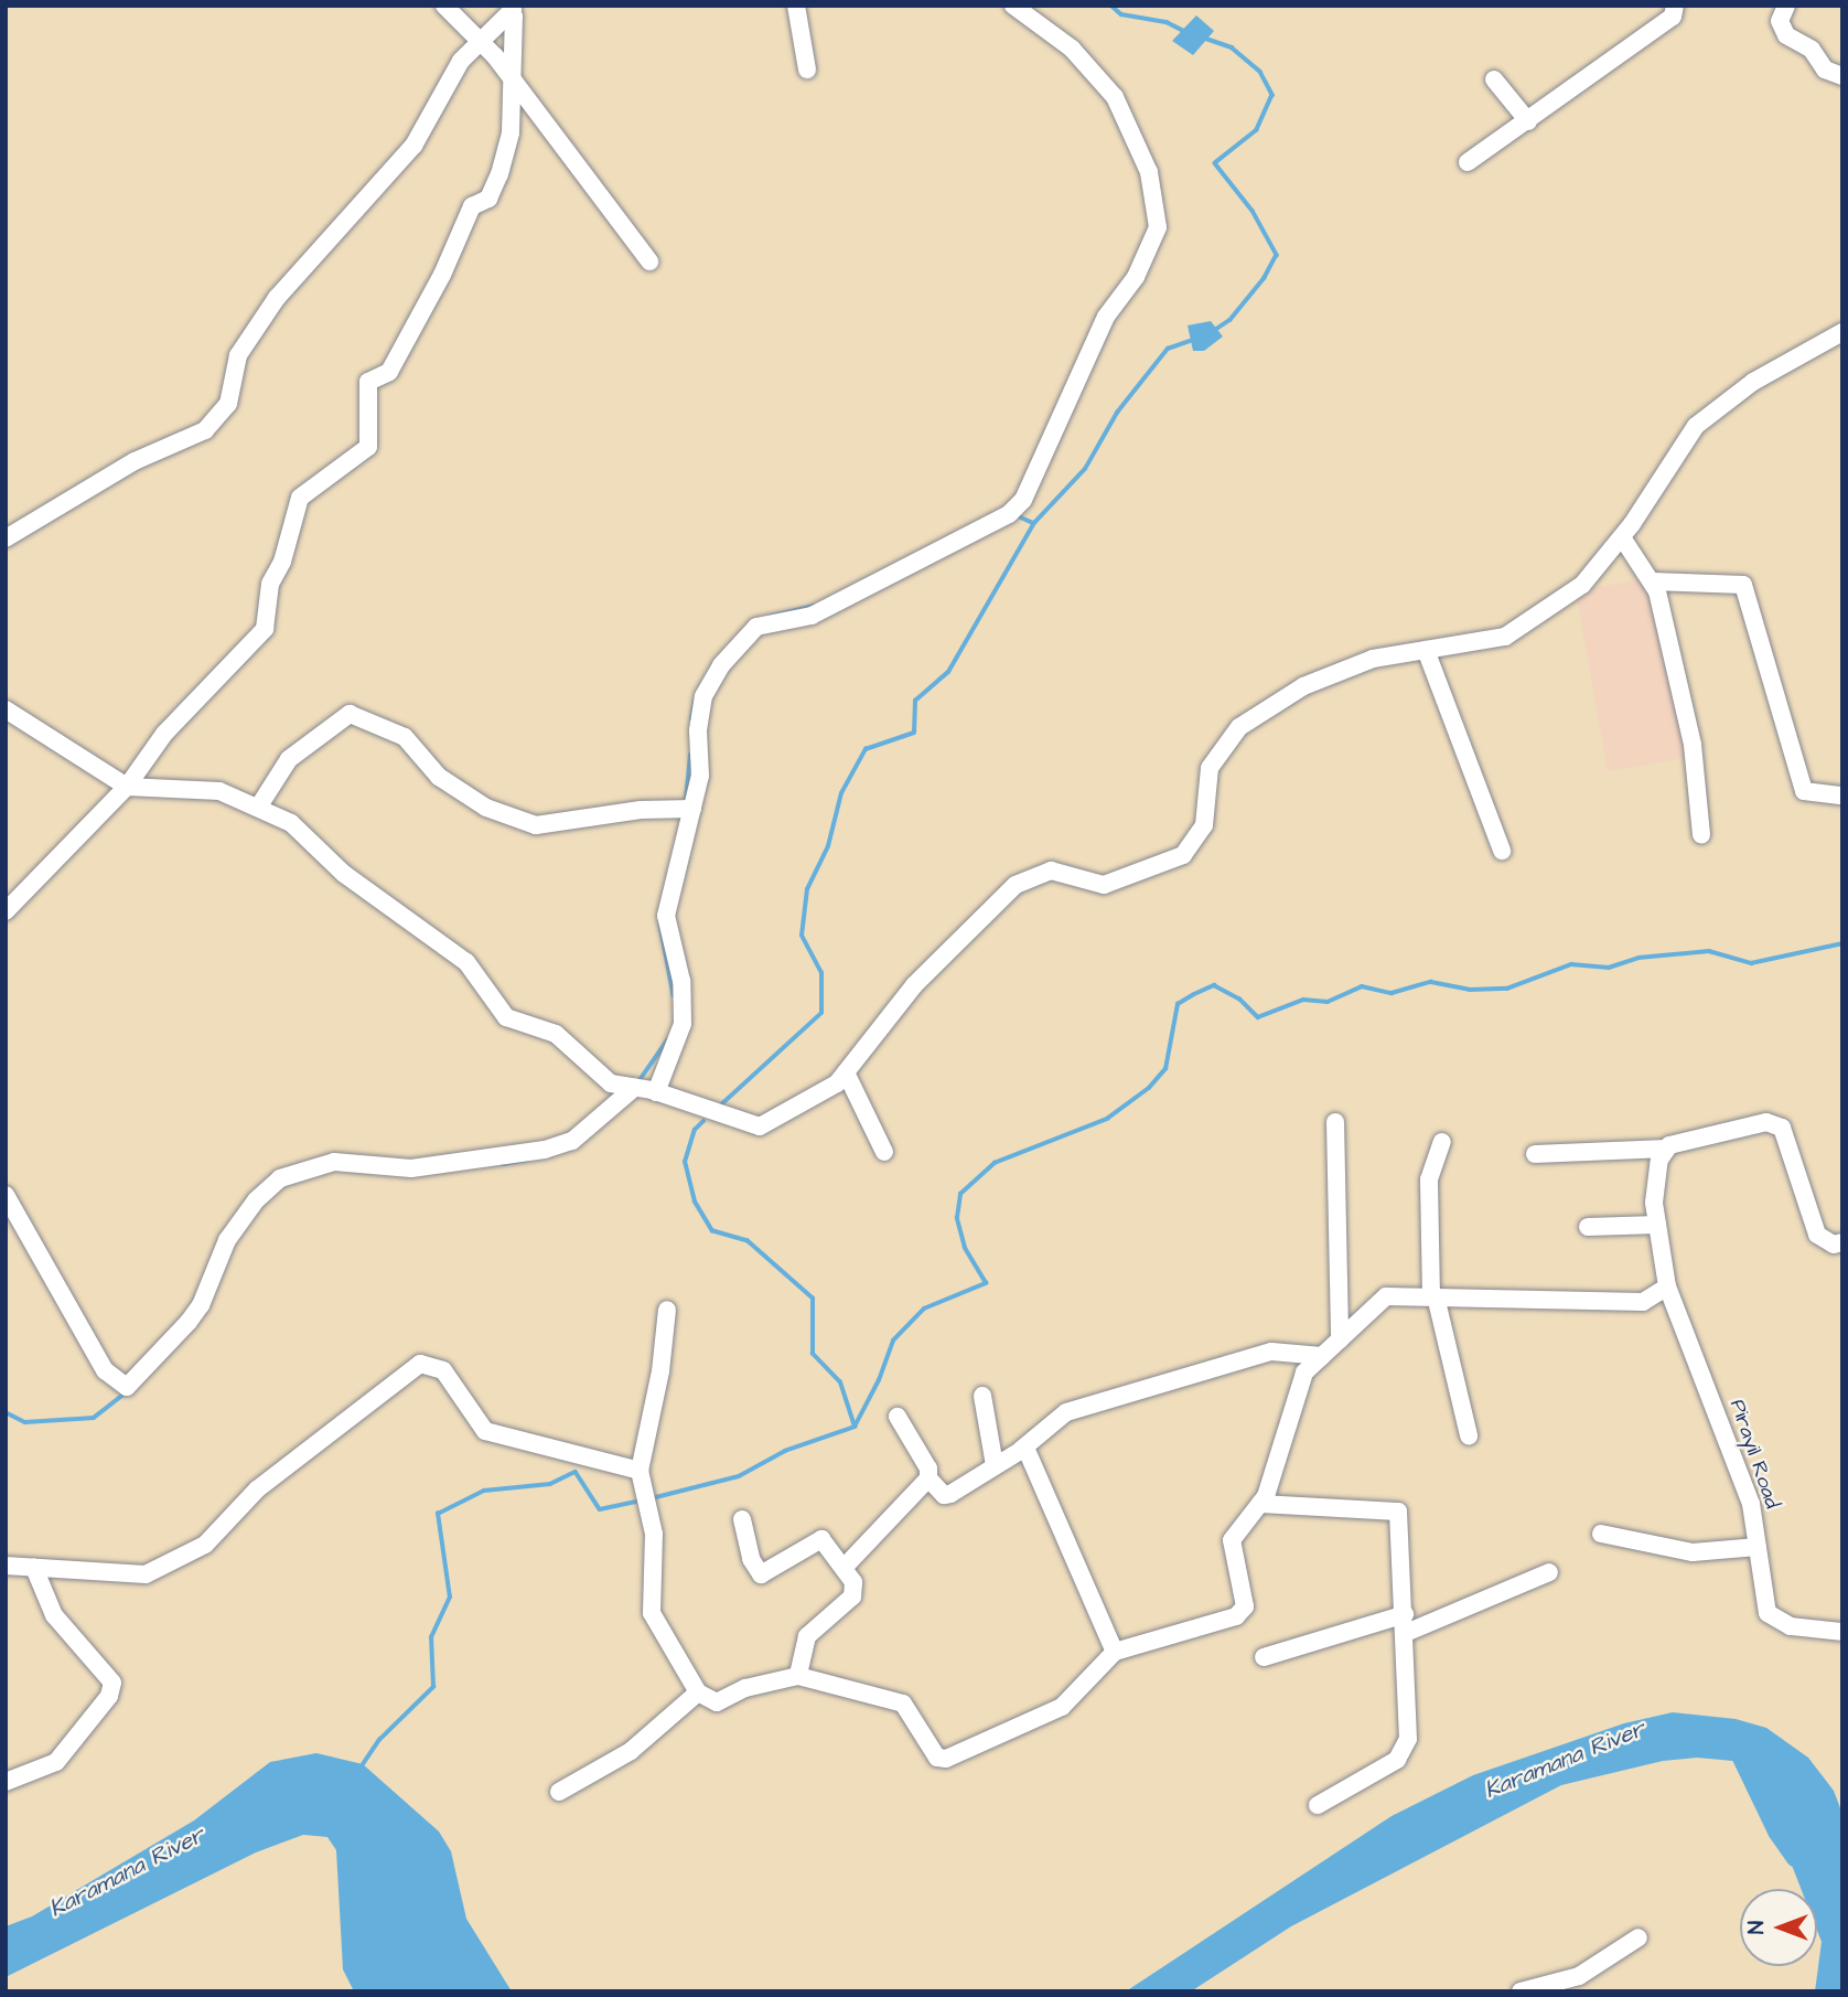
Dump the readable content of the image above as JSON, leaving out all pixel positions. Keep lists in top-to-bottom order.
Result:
{
  "streets": {
    "street": ["Pirayil Road"]
  },
  "water": ["Karamana River"],
  "north": "left"
}
